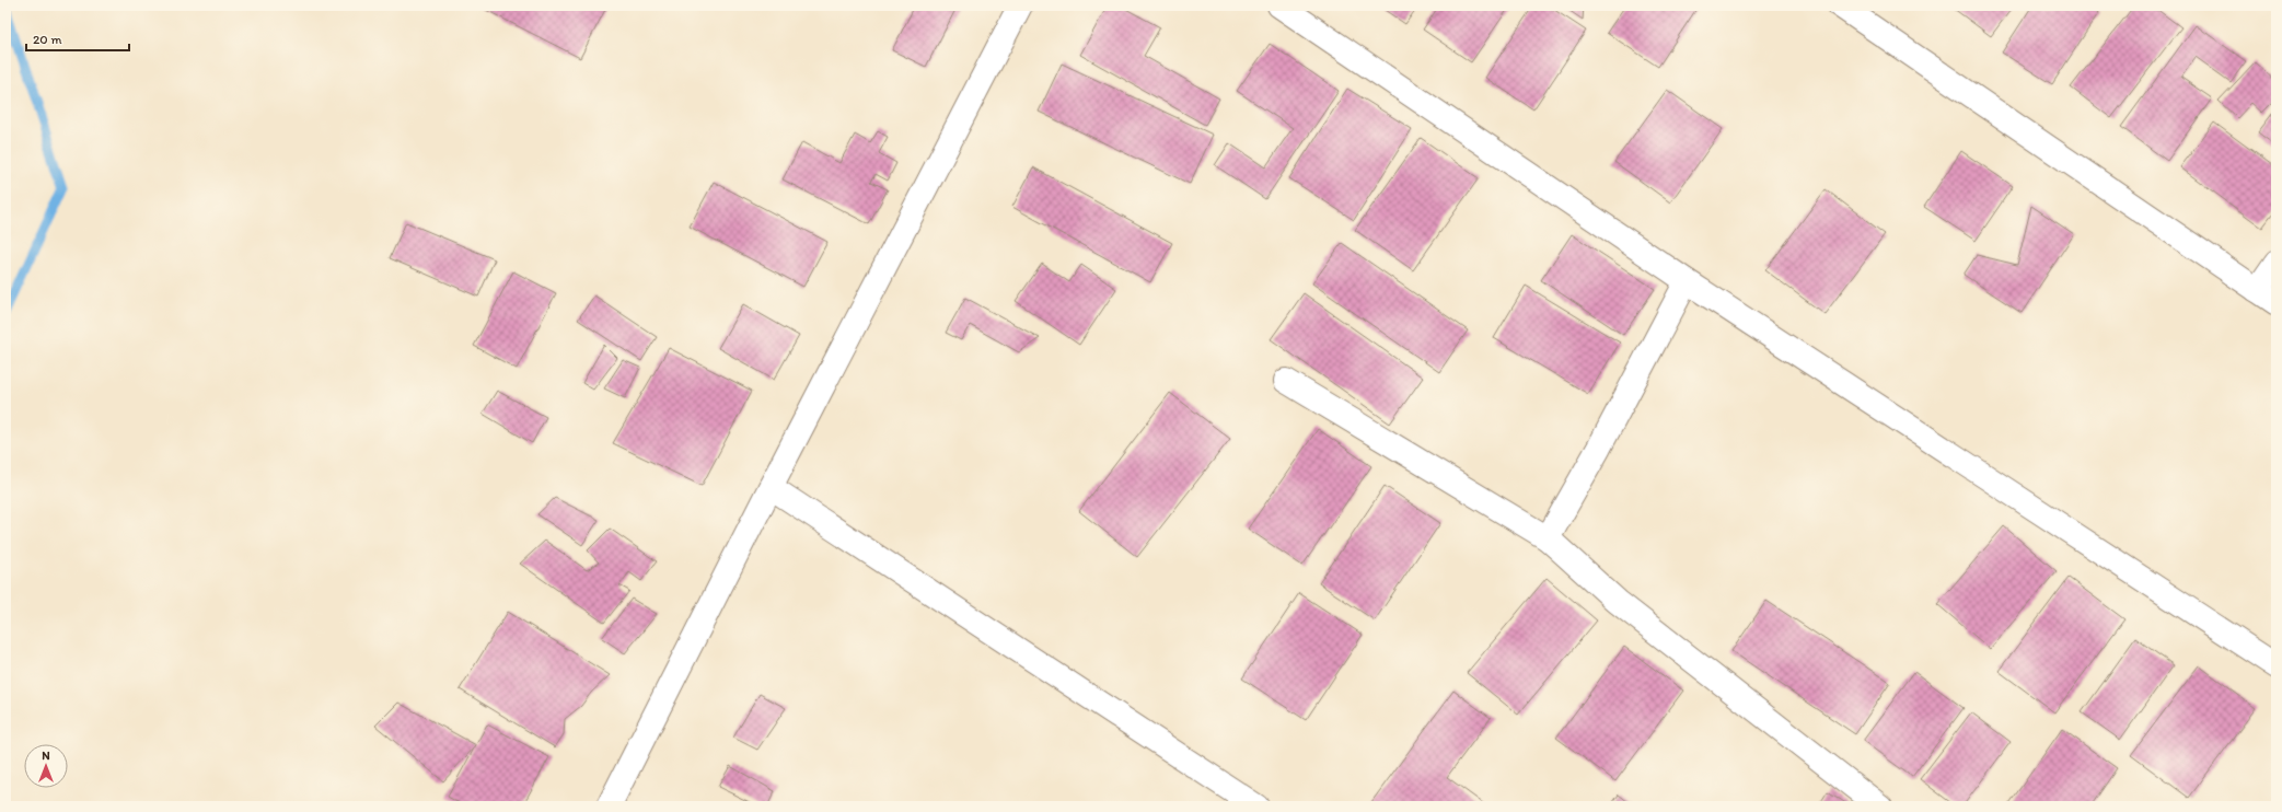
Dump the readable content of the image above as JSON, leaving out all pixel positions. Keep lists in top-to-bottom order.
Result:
{
  "scale_bar": "20 m",
  "north": "top"
}
